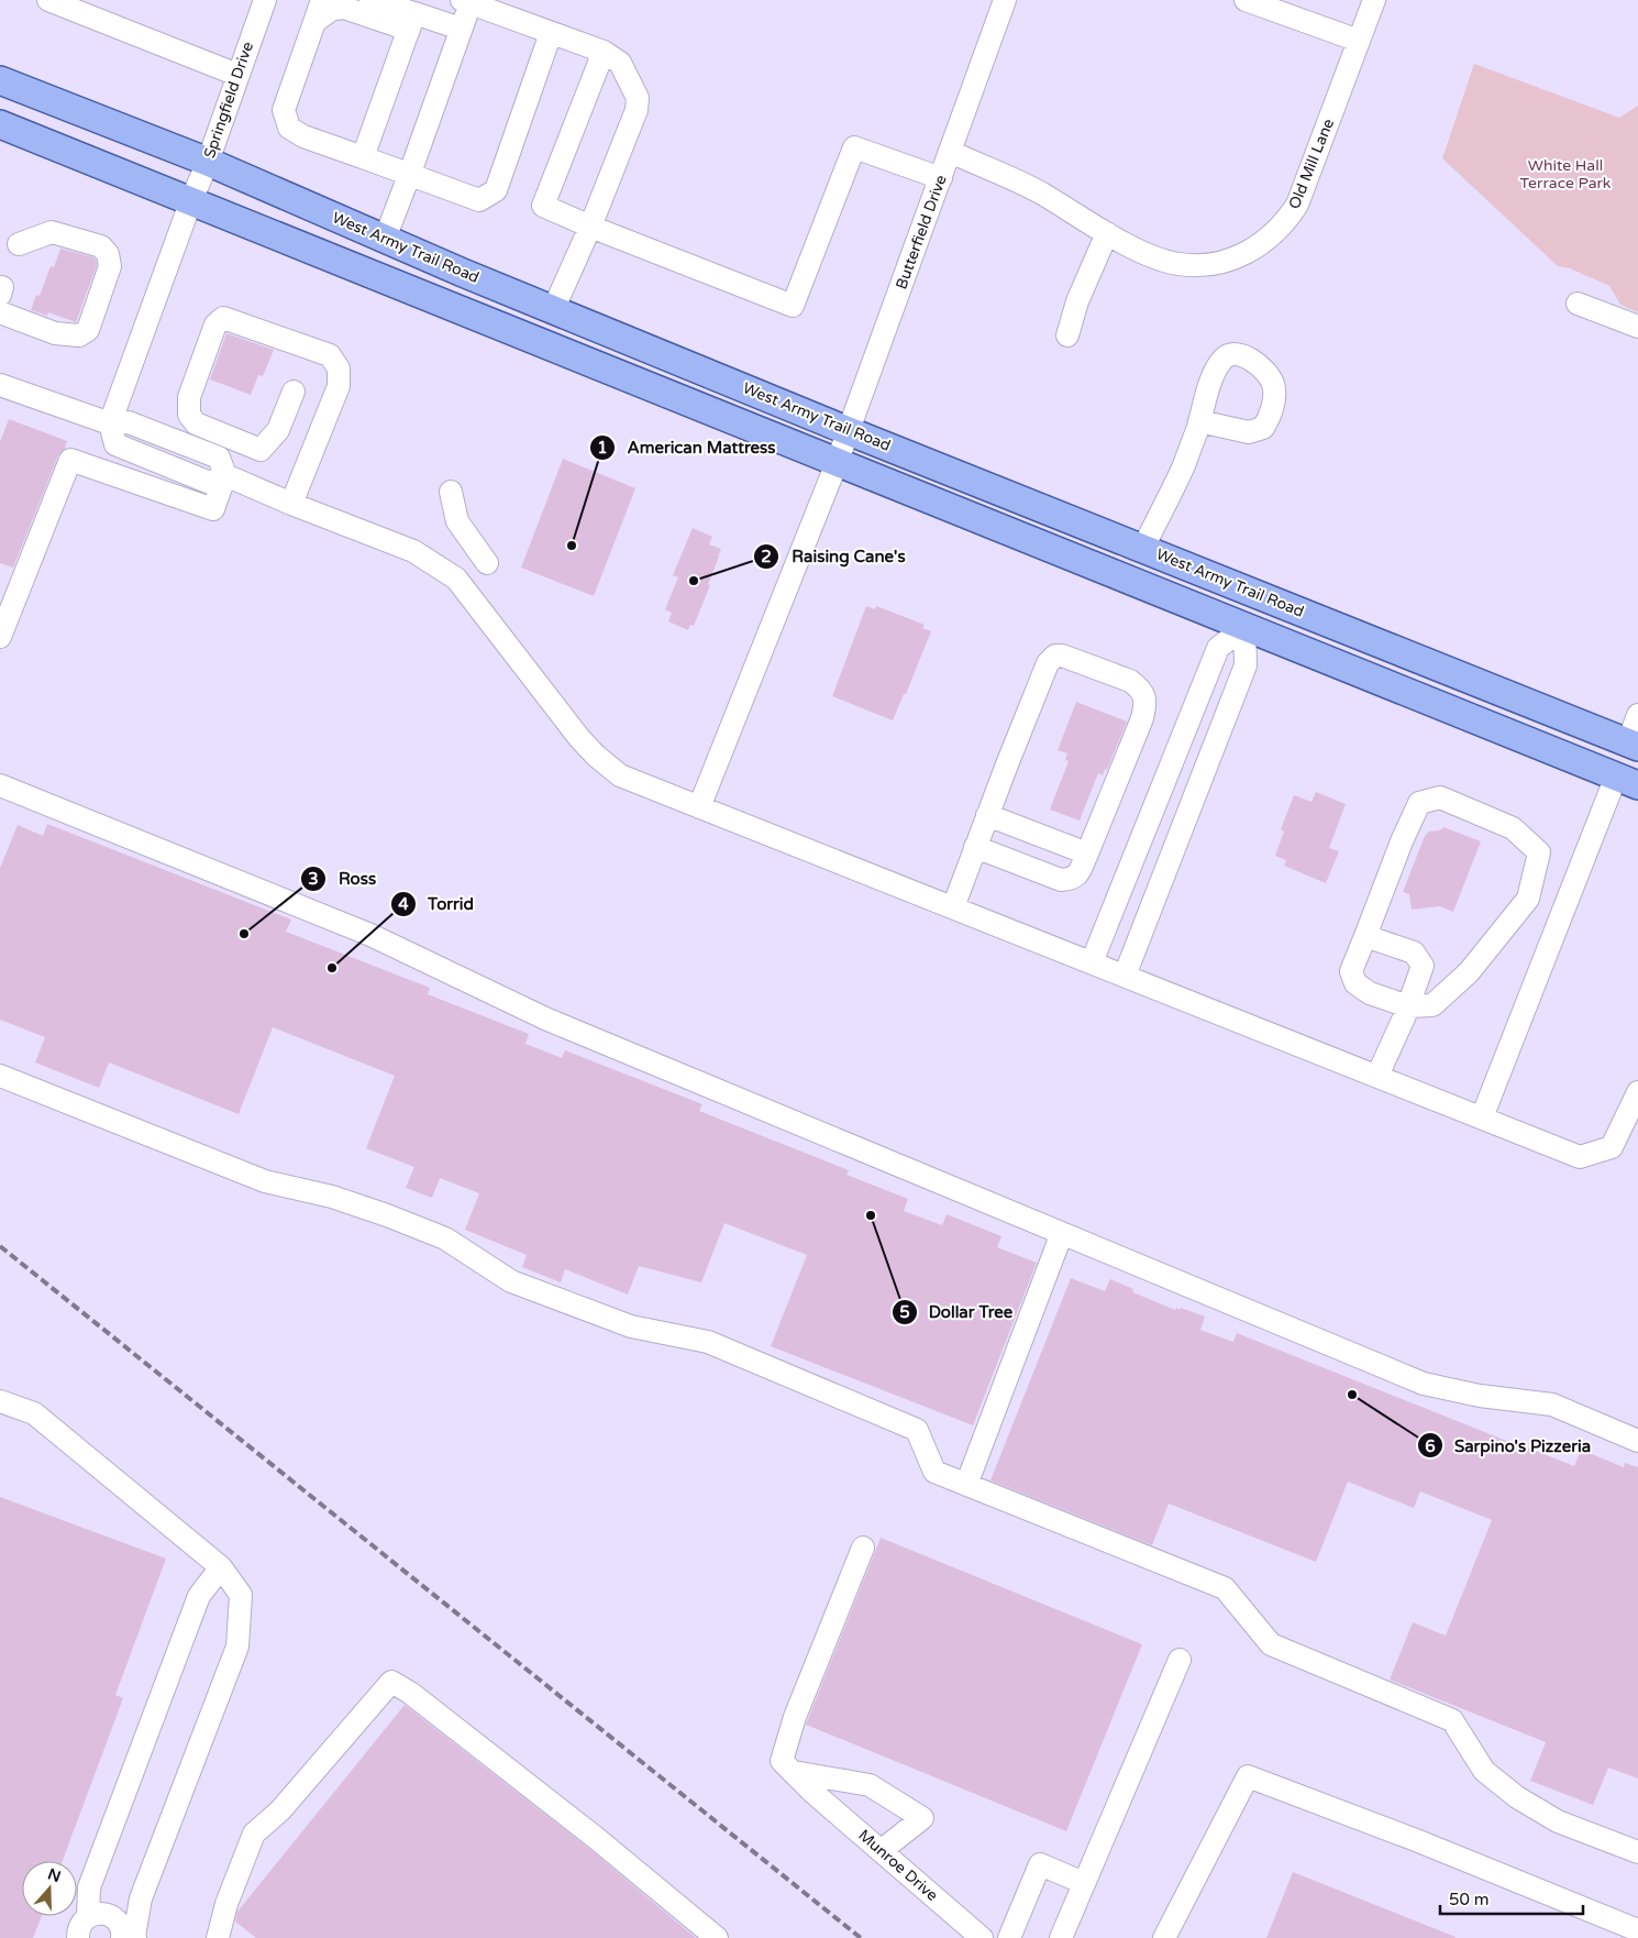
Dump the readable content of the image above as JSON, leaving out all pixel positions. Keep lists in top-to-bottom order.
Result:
{
  "streets": {
    "main road": ["West Army Trail Road"],
    "street": [
      "Springfield Drive",
      "Old Mill Lane",
      "Butterfield Drive",
      "Munroe Drive"
    ]
  },
  "crossings": [
    ["Springfield Drive", "West Army Trail Road"],
    ["Old Mill Lane", "Butterfield Drive"],
    ["Butterfield Drive", "West Army Trail Road"]
  ],
  "parks": ["White Hall Terrace Park"],
  "places": [
    "American Mattress",
    "Raising Cane's",
    "Ross",
    "Torrid",
    "Dollar Tree",
    "Sarpino's Pizzeria"
  ],
  "scale_bar": "50 m",
  "north": "top"
}
